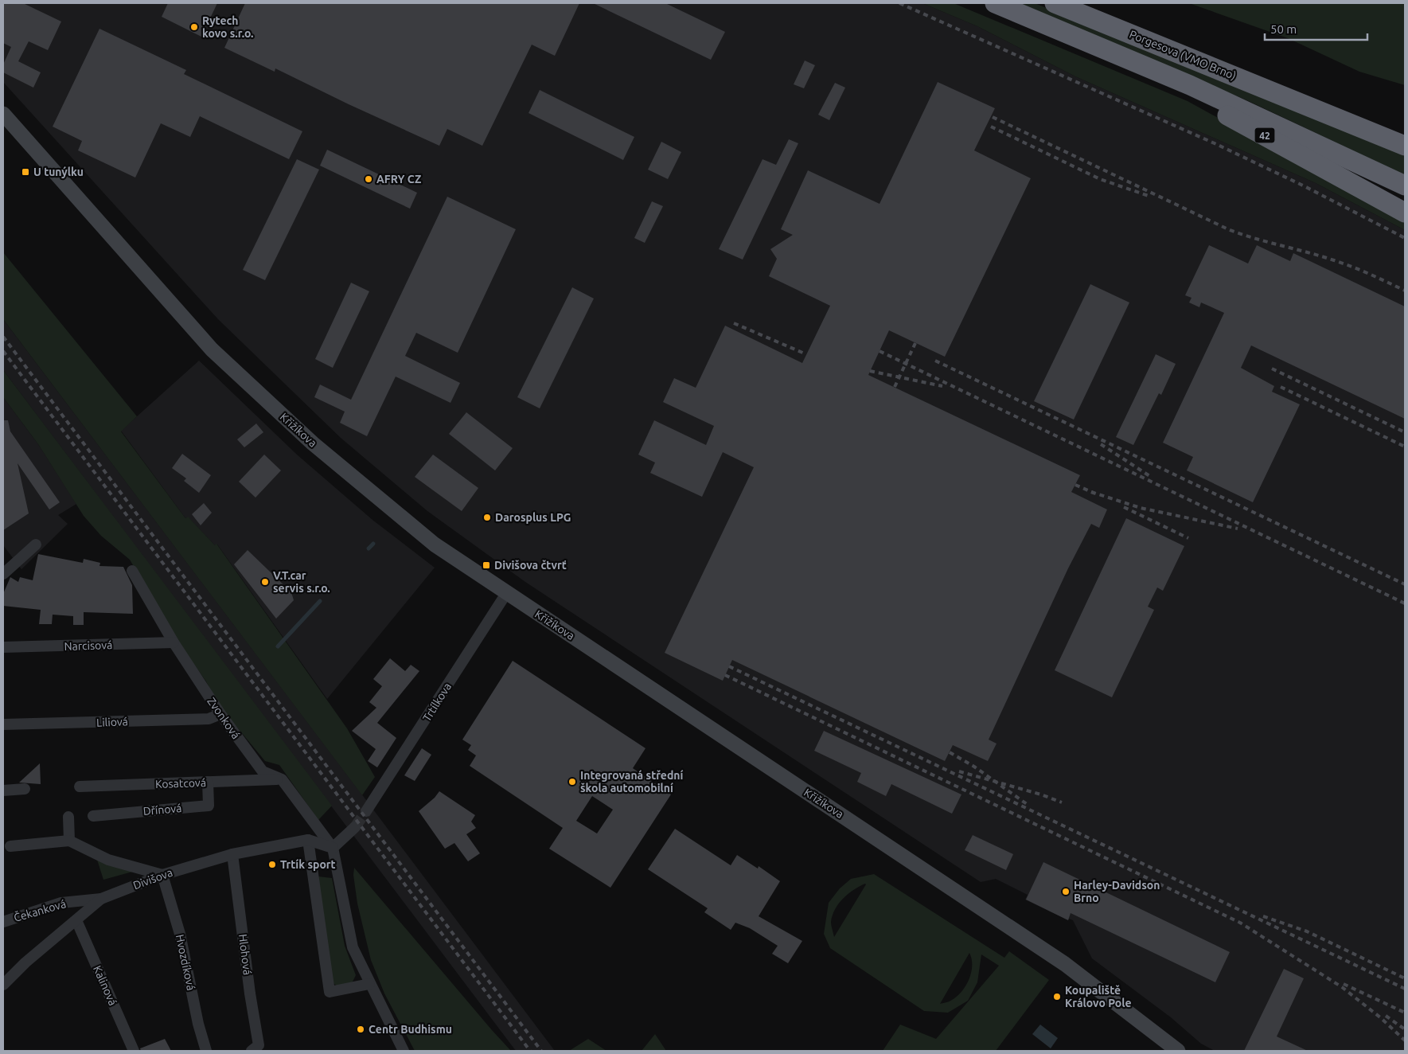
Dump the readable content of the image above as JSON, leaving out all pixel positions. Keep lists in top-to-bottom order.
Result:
{
  "streets": {
    "highway": ["Porgesova (VMO Brno)", "42"],
    "street": [
      "Křižíkova",
      "Narcisová",
      "Trtílkova",
      "Zvonková",
      "Liliová",
      "Kosatcová",
      "Dřínová",
      "Divišova",
      "Čekanková",
      "Hlohová",
      "Hvozdíková",
      "Kalinová"
    ]
  },
  "crossings": [
    ["Křižíkova", "Trtílkova"],
    ["Narcisová", "Zvonková"],
    ["Zvonková", "Liliová"],
    ["Zvonková", "Kosatcová"],
    ["Kosatcová", "Dřínová"],
    ["Divišova", "Čekanková"],
    ["Divišova", "Hlohová"],
    ["Divišova", "Hvozdíková"],
    ["Divišova", "Kalinová"]
  ],
  "places": {
    "other": [
      "Rytech kovo s.r.o.",
      "AFRY CZ",
      "Darosplus LPG",
      "V.T.car servis s.r.o.",
      "Integrovaná střední škola automobilní",
      "Trtík sport",
      "Harley-Davidson Brno",
      "Koupaliště Královo Pole",
      "Centr Budhismu"
    ],
    "transit": ["U tunýlku", "Divišova čtvrť"]
  },
  "scale_bar": "50 m"
}
